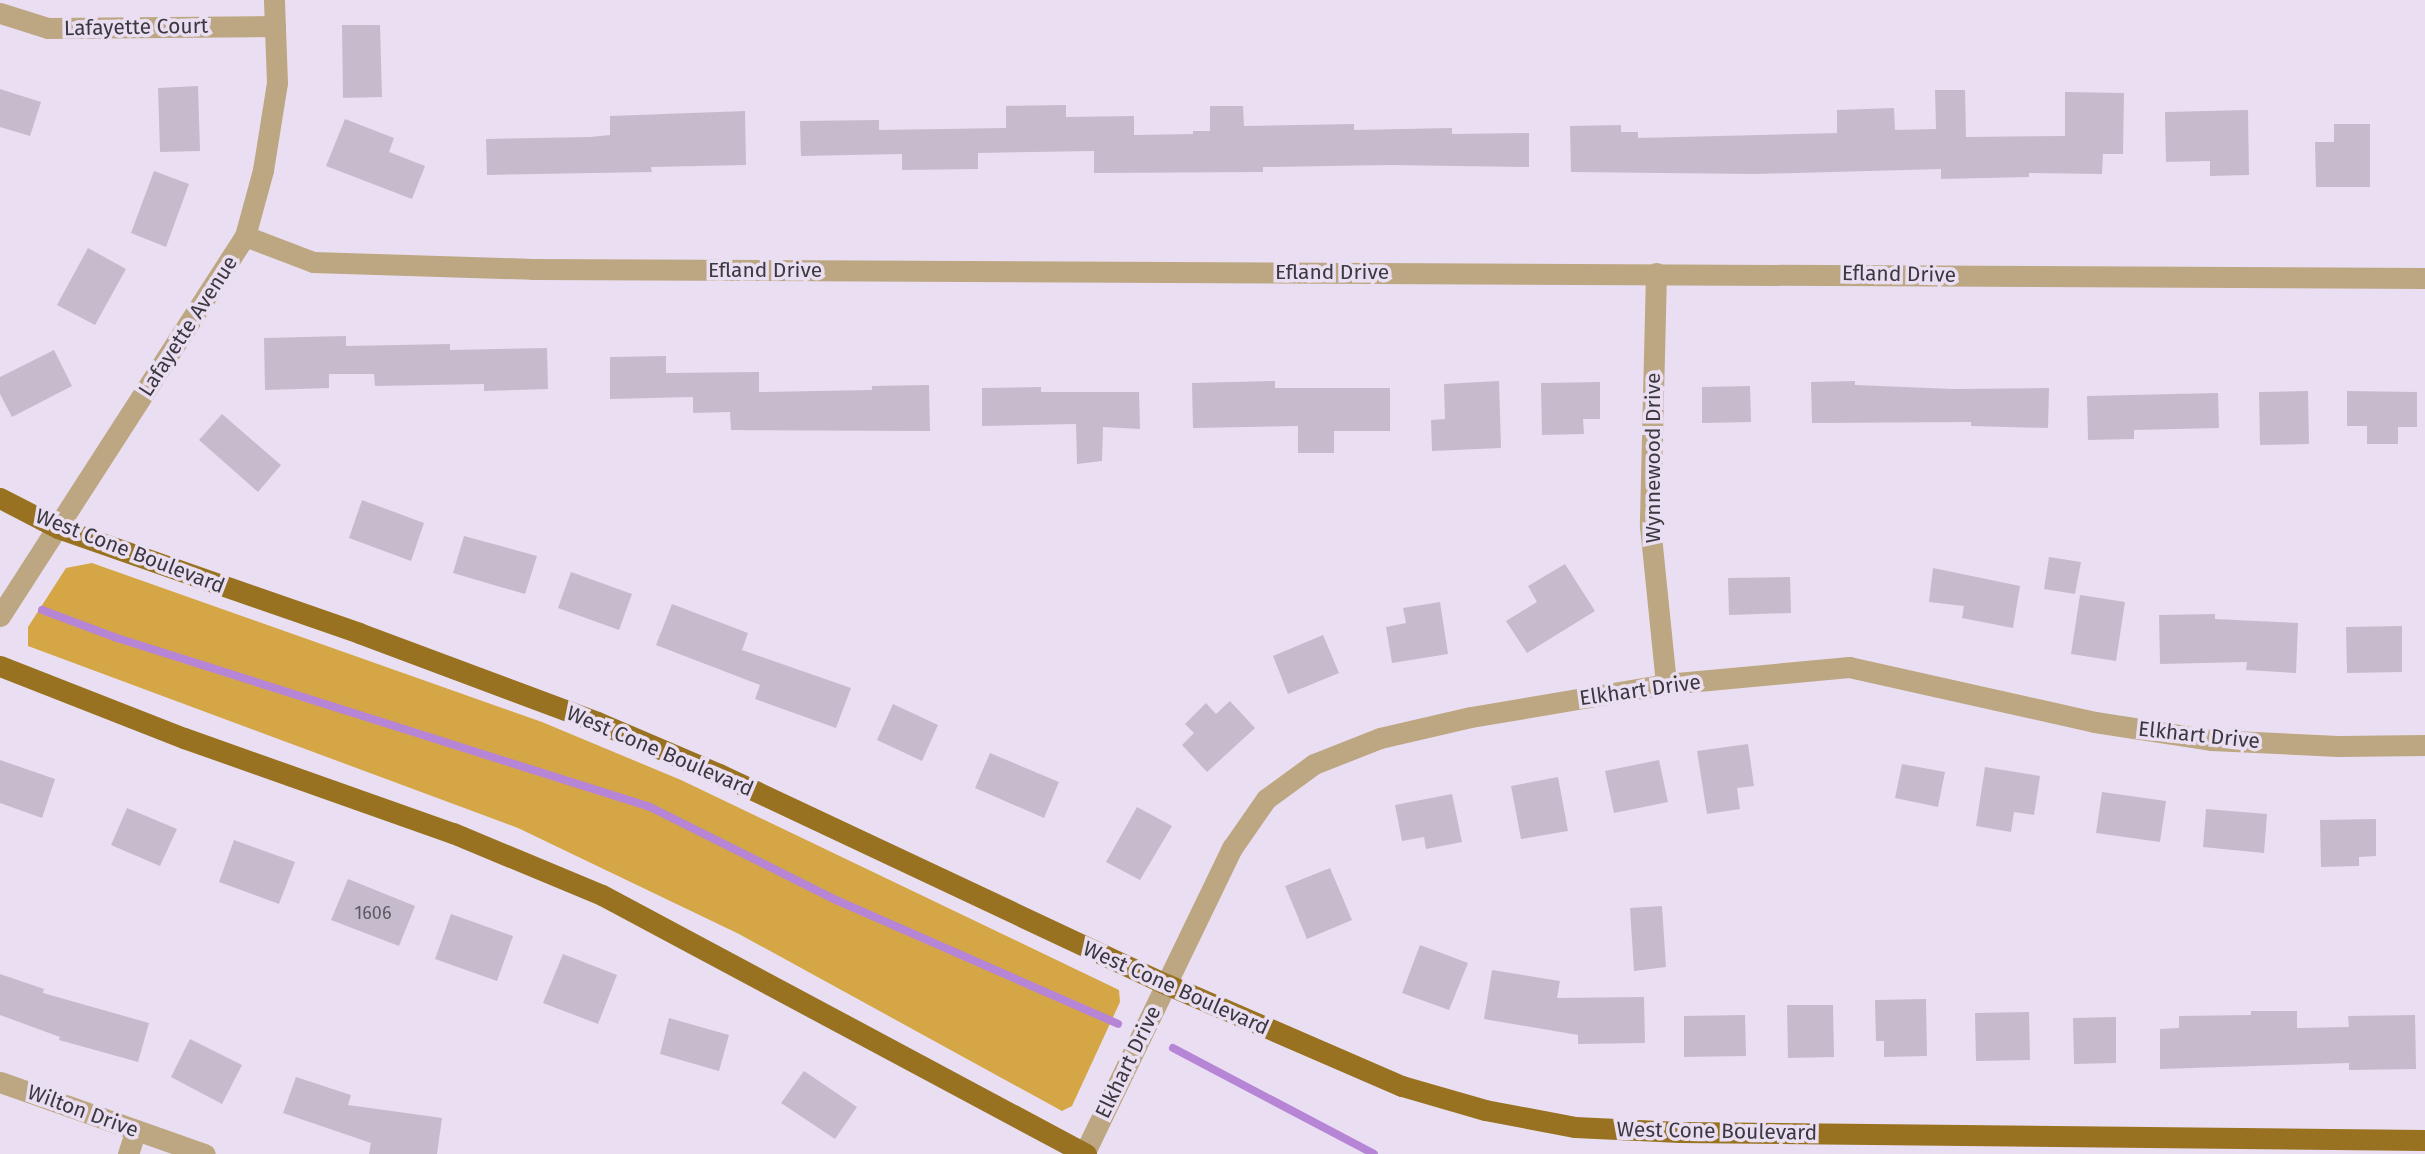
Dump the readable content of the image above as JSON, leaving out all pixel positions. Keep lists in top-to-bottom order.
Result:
{
  "streets": {
    "main road": ["West Cone Boulevard"],
    "street": [
      "Lafayette Court",
      "Efland Drive",
      "Lafayette Avenue",
      "Wynnewood Drive",
      "Elkhart Drive",
      "Wilton Drive"
    ]
  },
  "crossings": [
    ["Lafayette Court", "Lafayette Avenue"],
    ["Efland Drive", "Lafayette Avenue"],
    ["Efland Drive", "Wynnewood Drive"],
    ["Lafayette Avenue", "West Cone Boulevard"],
    ["Wynnewood Drive", "Elkhart Drive"],
    ["West Cone Boulevard", "Elkhart Drive"]
  ],
  "house_numbers": ["1606"]
}
